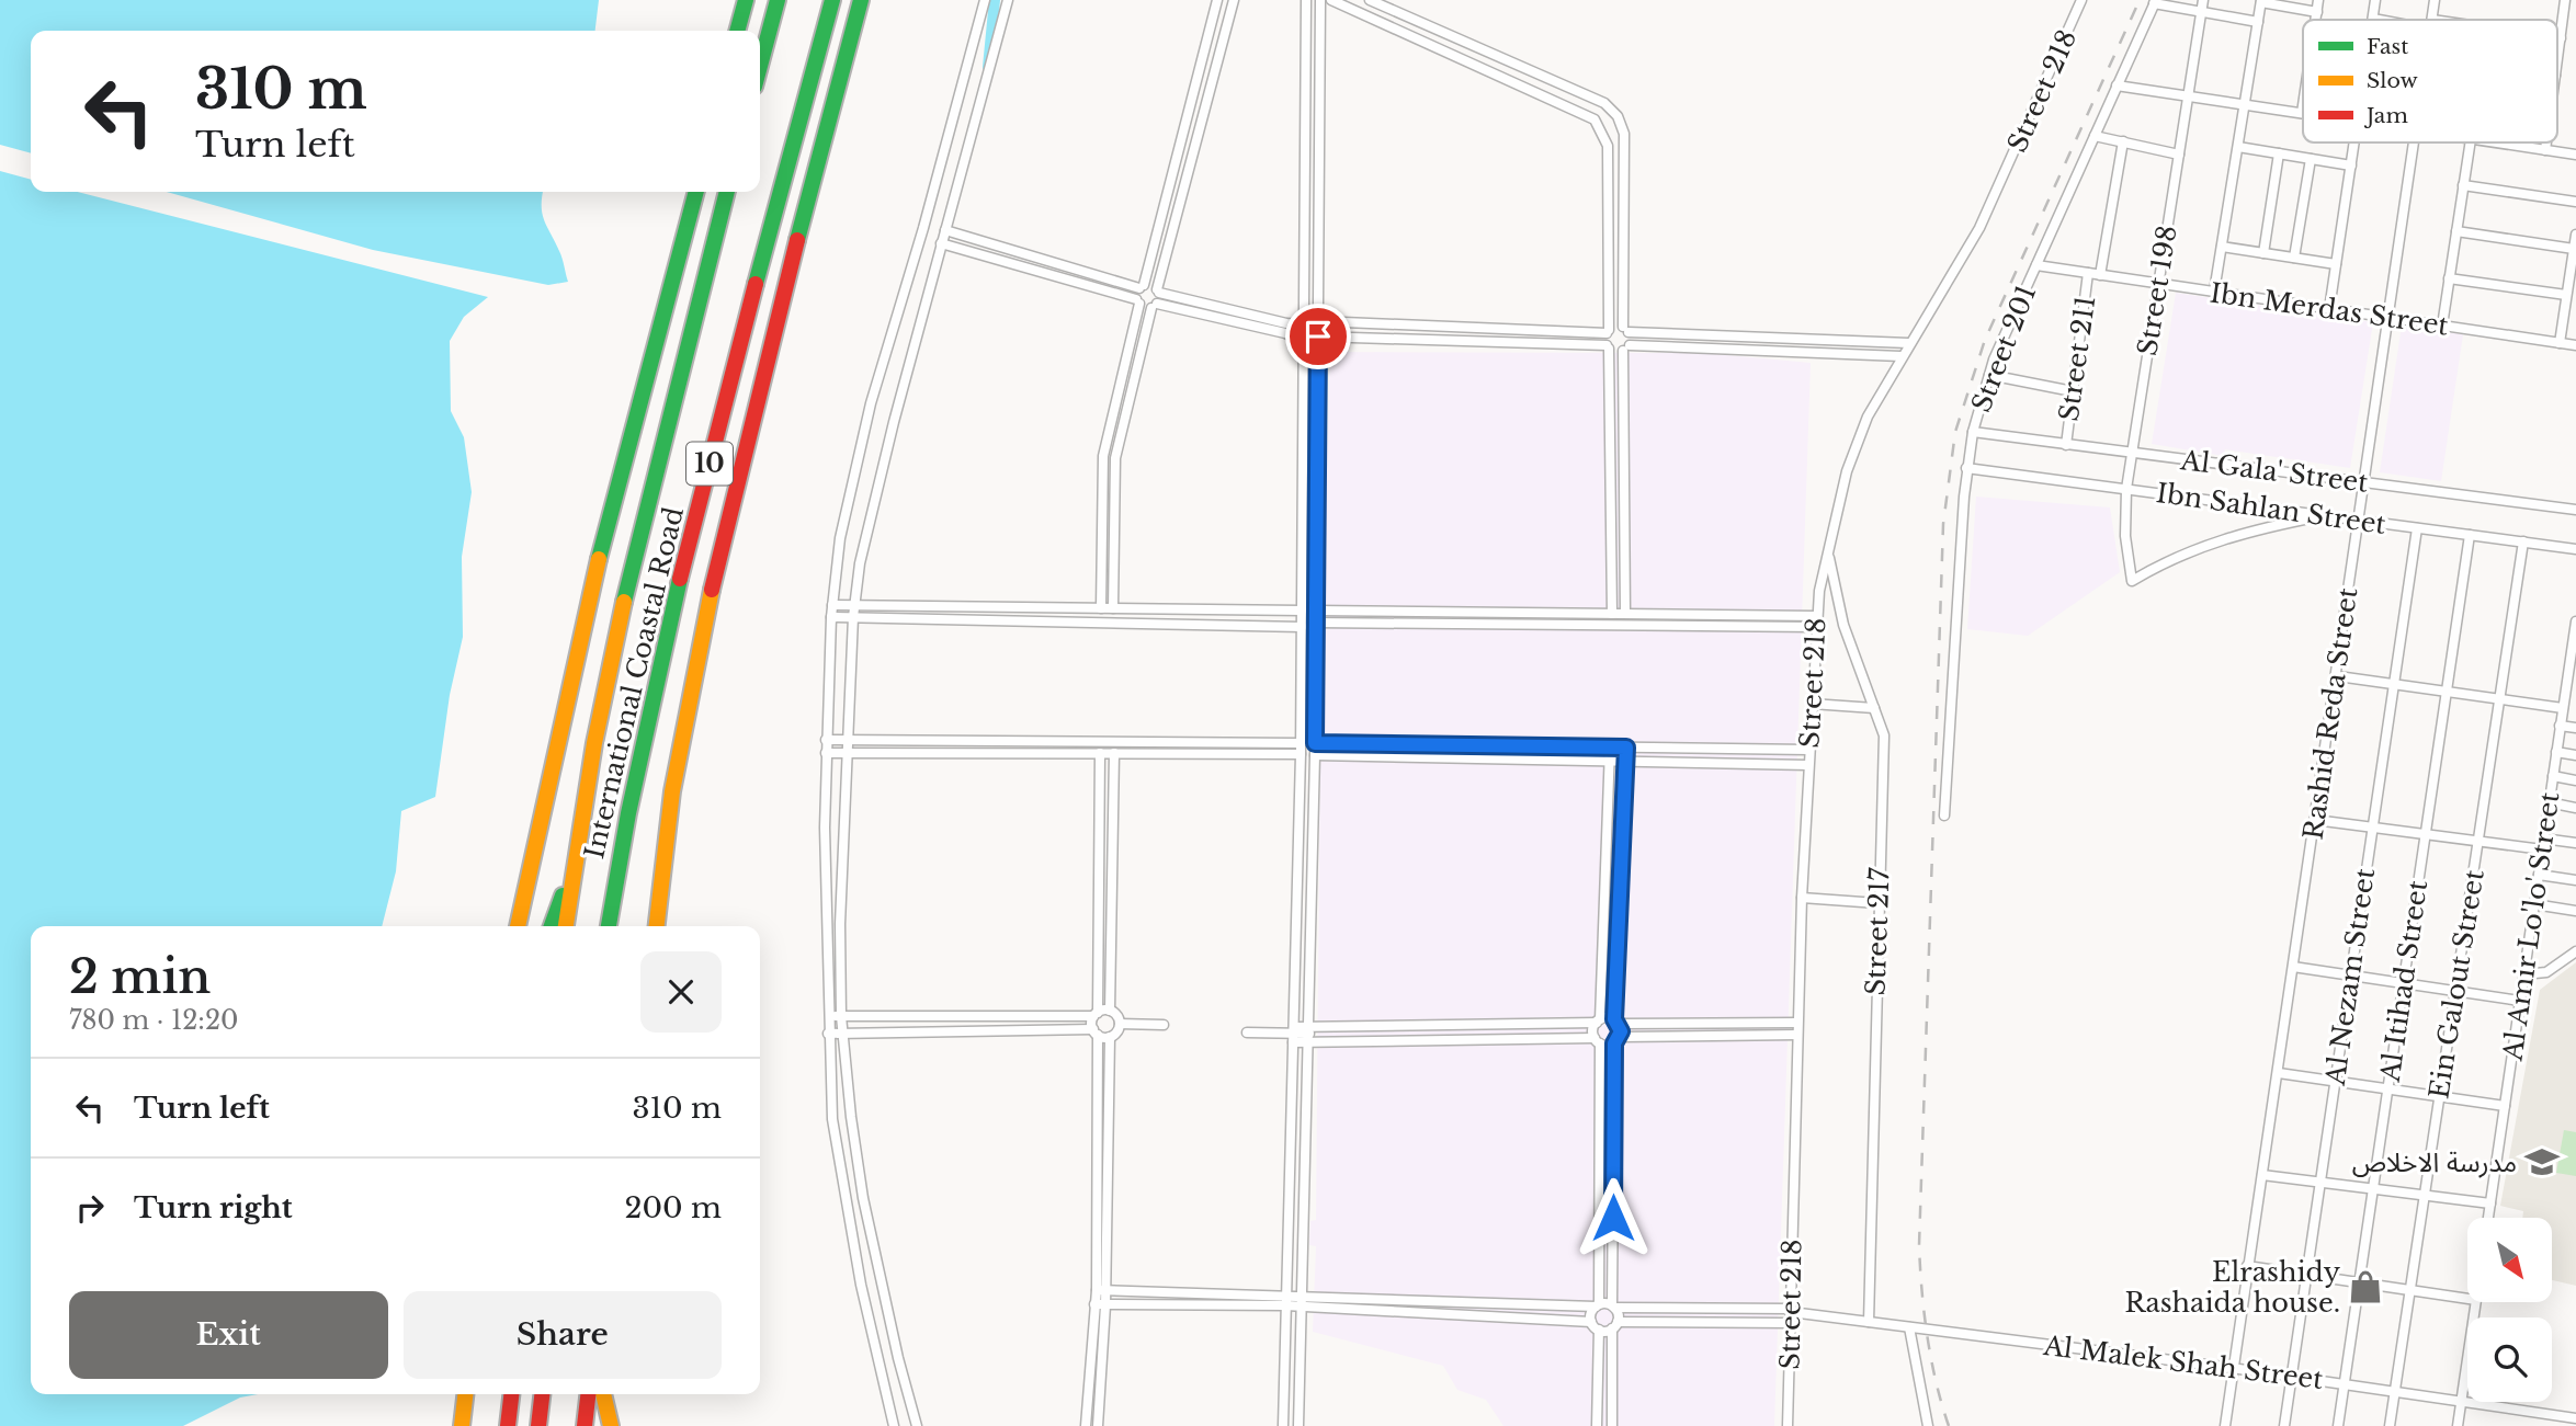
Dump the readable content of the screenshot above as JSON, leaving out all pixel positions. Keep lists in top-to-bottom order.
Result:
{
  "streets": {
    "highway": ["10", "International Coastal Road"],
    "street": [
      "Street 218",
      "Street 198",
      "Ibn Merdas Street",
      "Street 201",
      "Street 211",
      "Al Gala' Street",
      "Ibn Sahlan Street",
      "Rashid Reda Street",
      "Al Amir Lo'lo' Street",
      "Street 217",
      "Al Nezam Street",
      "Al Itihad Street",
      "Ein Galout Street",
      "Al Malek Shah Street"
    ]
  },
  "crossings": [
    ["Street 218", "Street 217"],
    ["Street 218", "Al Malek Shah Street"],
    ["Street 198", "Ibn Merdas Street"],
    ["Street 198", "Al Gala' Street"],
    ["Street 198", "Ibn Sahlan Street"],
    ["Ibn Merdas Street", "Street 201"],
    ["Ibn Merdas Street", "Street 211"],
    ["Ibn Merdas Street", "Rashid Reda Street"],
    ["Street 201", "Al Gala' Street"],
    ["Street 201", "Ibn Sahlan Street"],
    ["Street 211", "Al Gala' Street"],
    ["Al Gala' Street", "Rashid Reda Street"],
    ["Ibn Sahlan Street", "Rashid Reda Street"],
    ["Ibn Sahlan Street", "Al Nezam Street"],
    ["Ibn Sahlan Street", "Al Itihad Street"],
    ["Ibn Sahlan Street", "Ein Galout Street"],
    ["Rashid Reda Street", "Al Malek Shah Street"],
    ["Street 217", "Al Malek Shah Street"],
    ["Al Nezam Street", "Al Malek Shah Street"],
    ["Al Itihad Street", "Al Malek Shah Street"],
    ["Ein Galout Street", "Al Malek Shah Street"]
  ],
  "places": {
    "school or university": ["مدرسة الاخلاص"],
    "shop": ["Elrashidy Rashaida house."]
  },
  "legend": ["Fast", "Slow", "Jam"],
  "north": "bottom right",
  "page": {
    "turn": ["310 m", "Turn left"],
    "heading": ["2 min", "780 m · 12:20"],
    "list": [
      {
        "name": "Turn left",
        "value": "310 m"
      },
      {
        "name": "Turn right",
        "value": "200 m"
      }
    ],
    "buttons": ["Exit", "Share"]
  }
}
